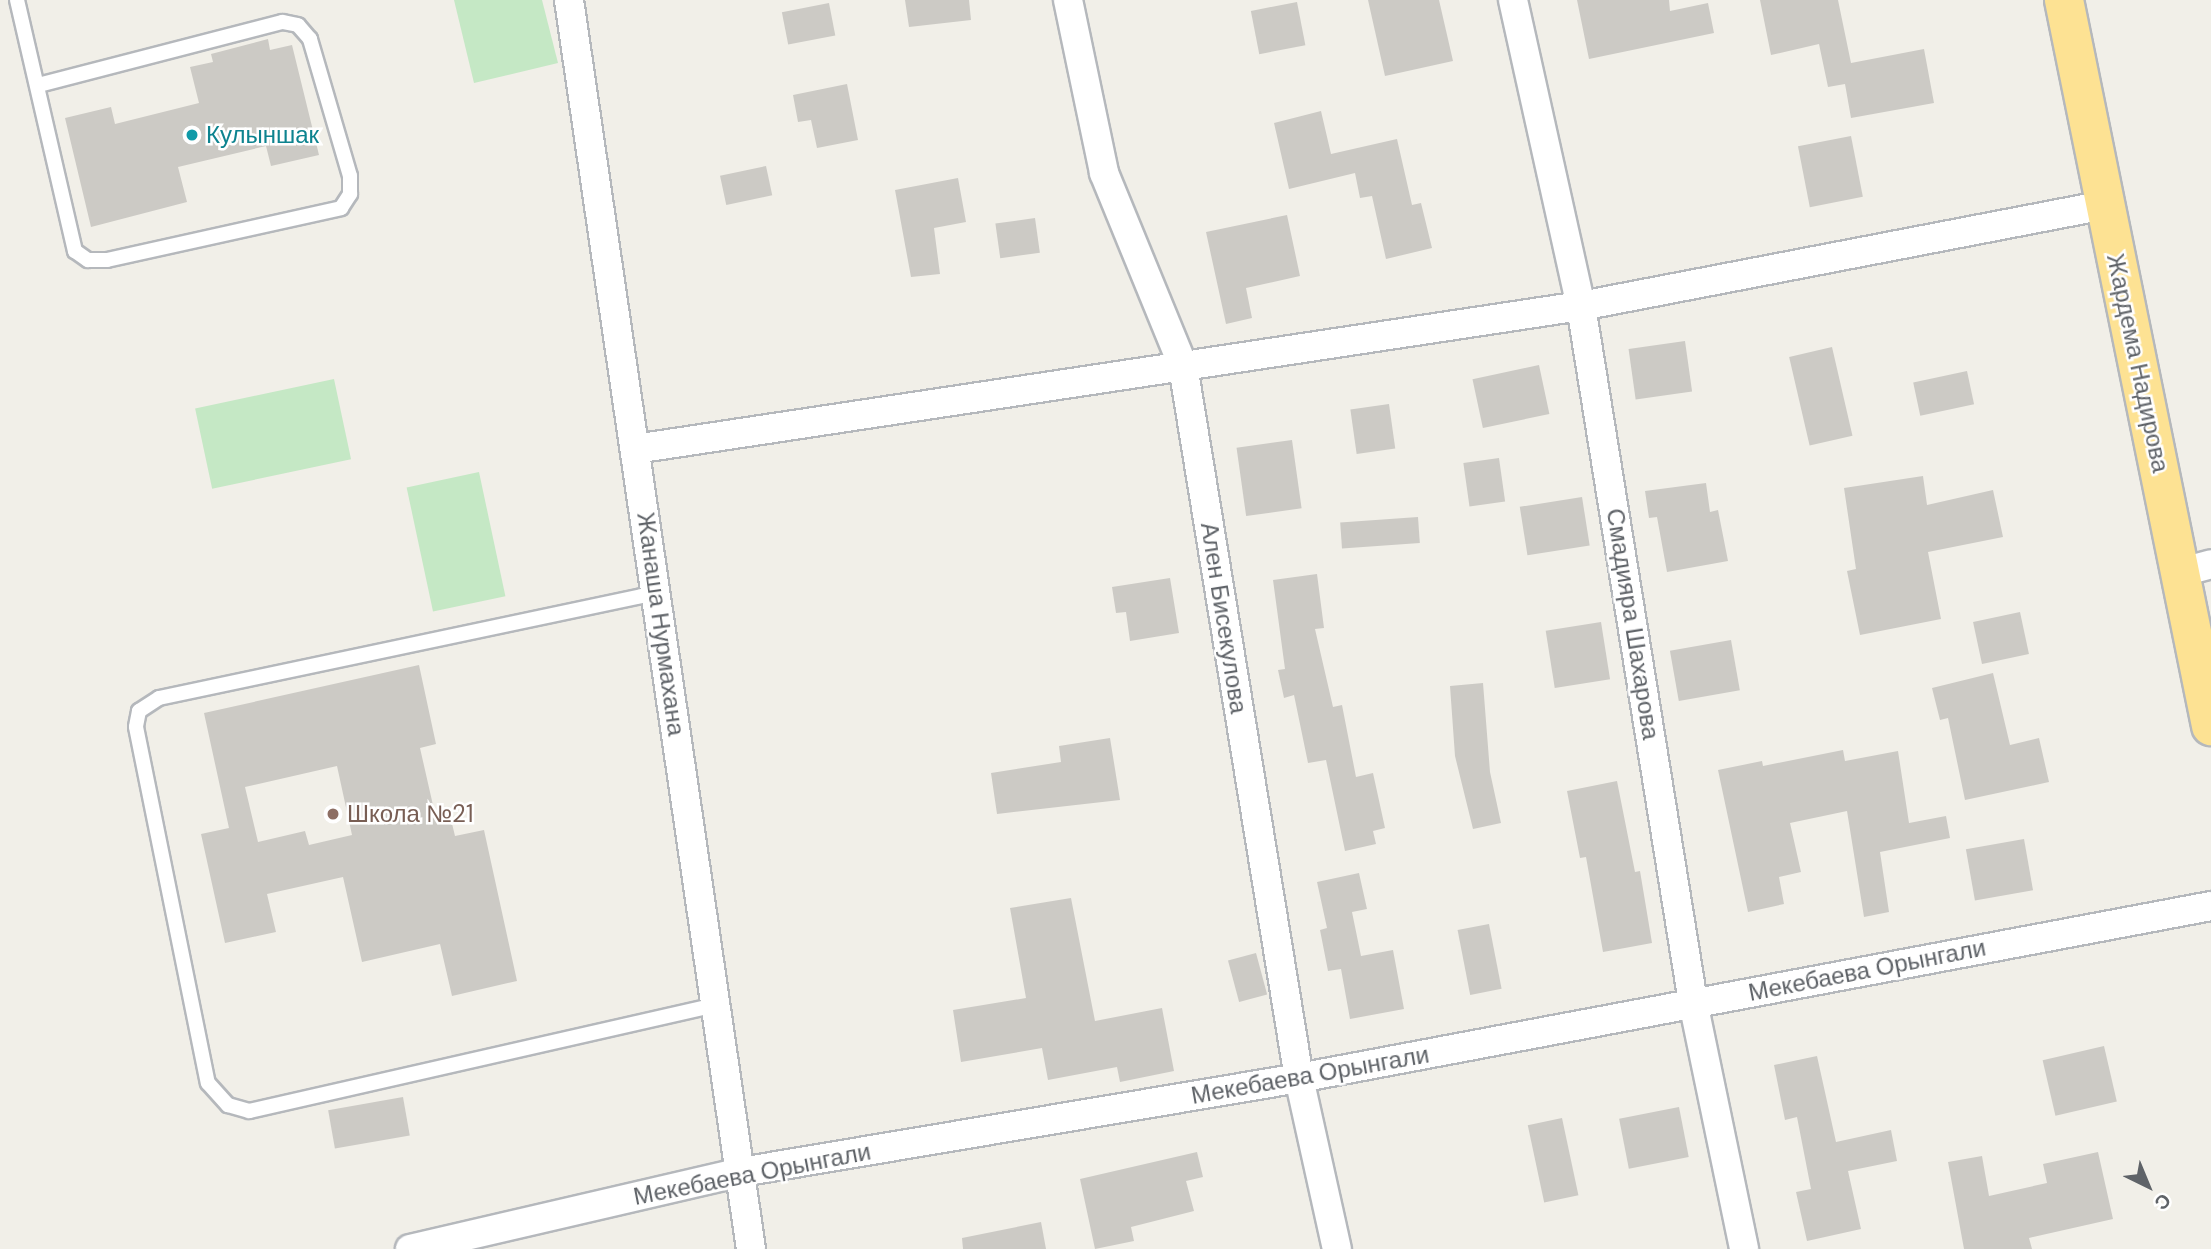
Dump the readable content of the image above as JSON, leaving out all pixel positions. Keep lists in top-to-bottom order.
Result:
{
  "streets": {
    "highway": ["Жардема Надирова"],
    "street": [
      "Ален Бисекулова",
      "Жанаша Нурмахана",
      "Смадияра Шахарова",
      "Мекебаева Орынгали"
    ]
  },
  "crossings": [
    ["Ален Бисекулова", "Мекебаева Орынгали"],
    ["Жанаша Нурмахана", "Мекебаева Орынгали"],
    ["Смадияра Шахарова", "Мекебаева Орынгали"]
  ],
  "places": ["Кулыншак", "Школа №21"],
  "north": "bottom right"
}
